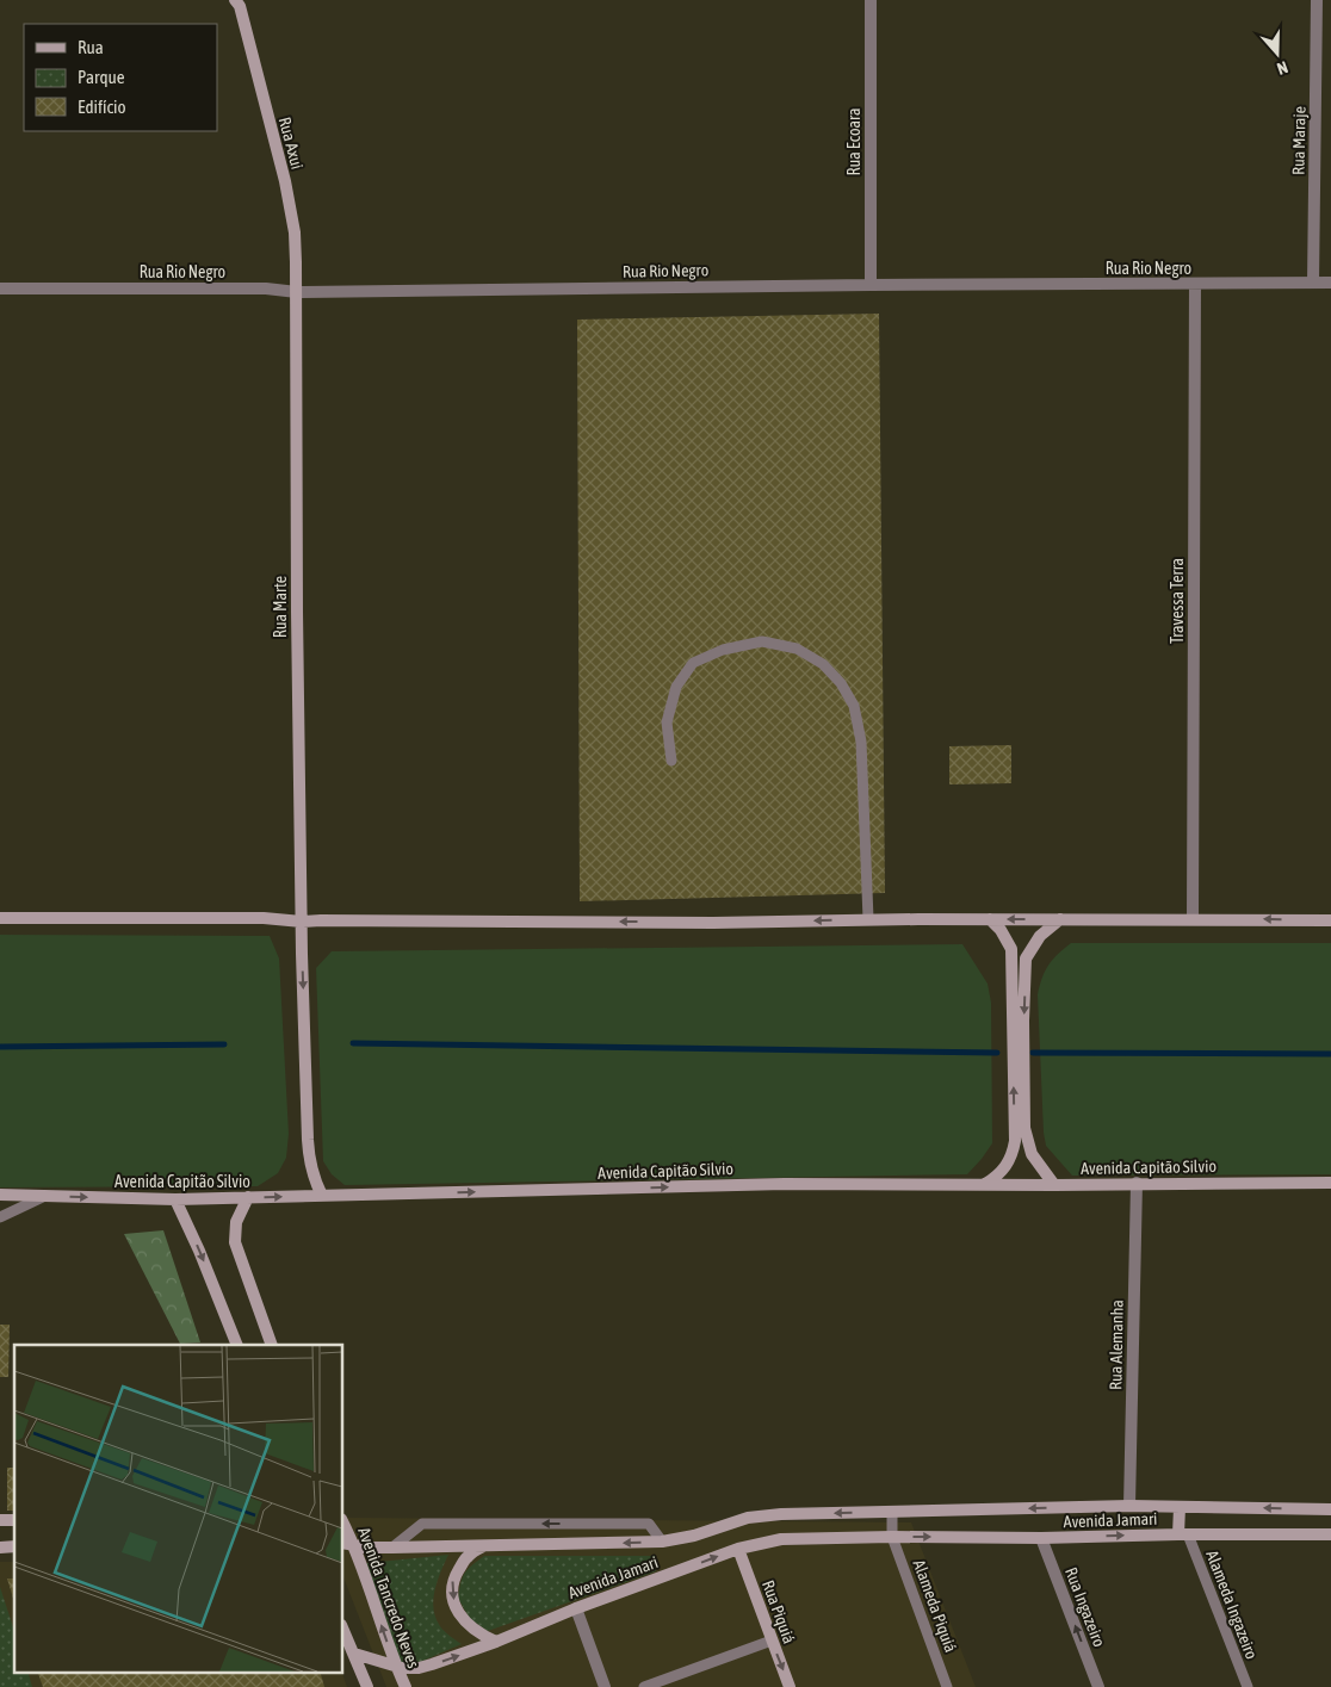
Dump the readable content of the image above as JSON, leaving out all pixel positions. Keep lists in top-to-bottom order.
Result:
{
  "streets": {
    "main road": [
      "Rua Axui",
      "Rua Marte",
      "Avenida Capitão Silvio",
      "Avenida Jamari",
      "Avenida Tancredo Neves",
      "Rua Piquiá"
    ],
    "street": [
      "Rua Maraje",
      "Rua Ecoara",
      "Rua Rio Negro",
      "Travessa Terra",
      "Rua Alemanha",
      "Rua Ingazeiro"
    ],
    "lane": ["Alameda Ingazeiro", "Alameda Piquiá"]
  },
  "crossings": [
    ["Rua Maraje", "Rua Rio Negro"],
    ["Rua Ecoara", "Rua Rio Negro"],
    ["Rua Axui", "Rua Rio Negro"],
    ["Rua Axui", "Rua Marte"],
    ["Rua Rio Negro", "Travessa Terra"],
    ["Rua Rio Negro", "Rua Marte"],
    ["Rua Marte", "Avenida Capitão Silvio"],
    ["Avenida Capitão Silvio", "Rua Alemanha"],
    ["Rua Alemanha", "Avenida Jamari"],
    ["Avenida Jamari", "Avenida Tancredo Neves"],
    ["Avenida Jamari", "Alameda Ingazeiro"],
    ["Avenida Jamari", "Alameda Piquiá"],
    ["Avenida Jamari", "Rua Ingazeiro"],
    ["Avenida Jamari", "Rua Piquiá"]
  ],
  "one_way": ["Avenida Capitão Silvio", "Rua Ingazeiro"],
  "legend": ["Rua", "Parque", "Edifício"],
  "north": "bottom"
}
